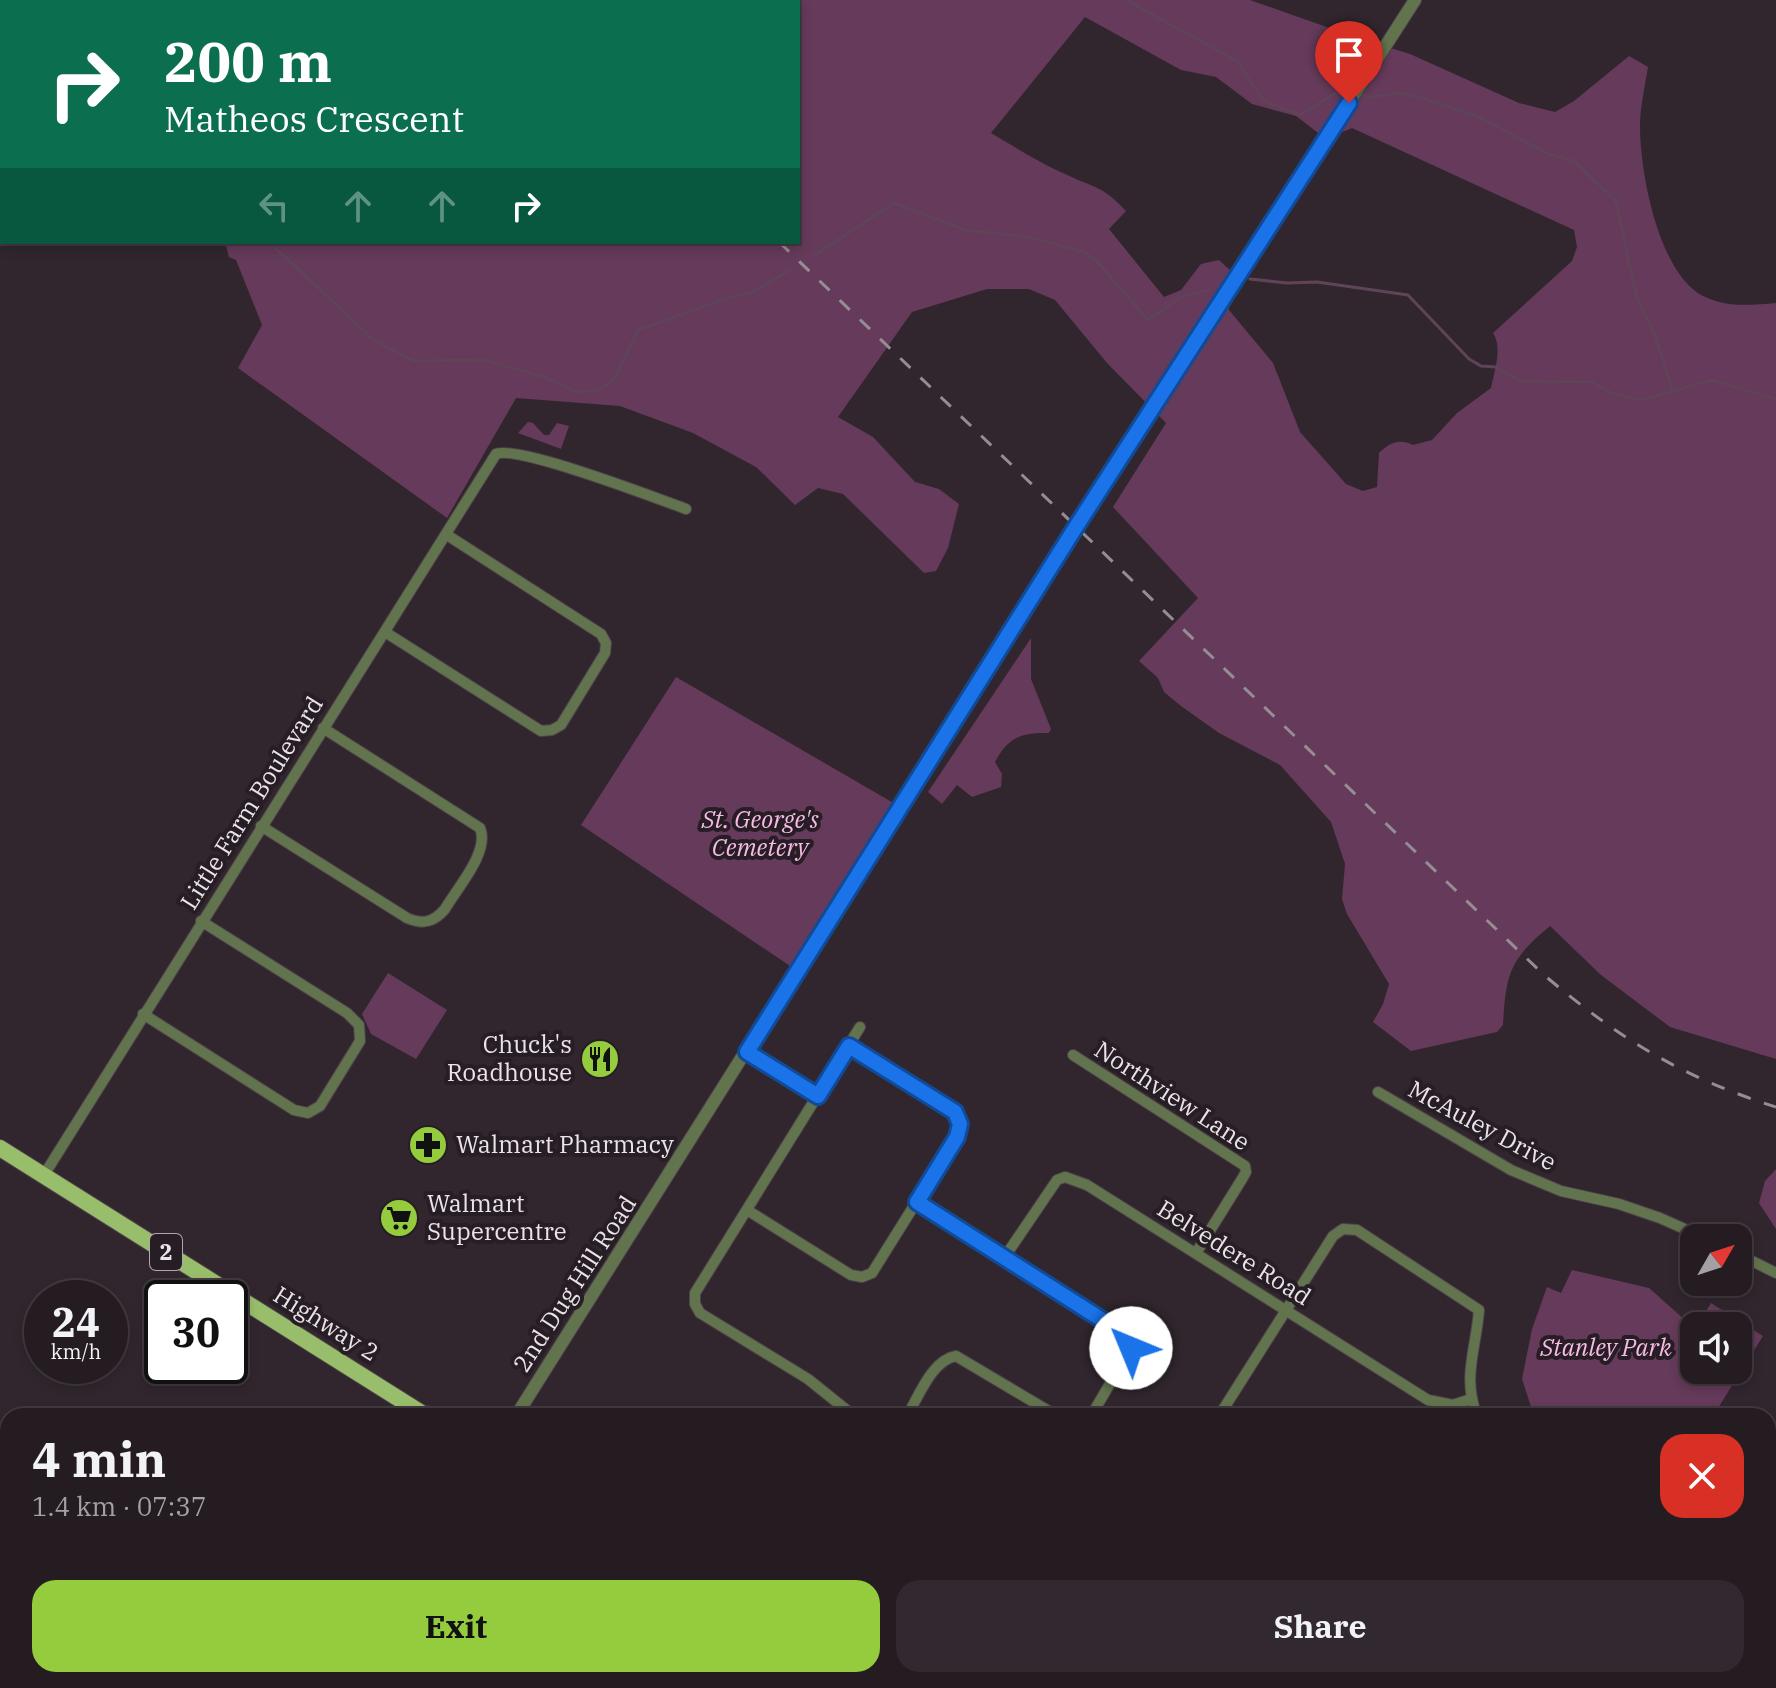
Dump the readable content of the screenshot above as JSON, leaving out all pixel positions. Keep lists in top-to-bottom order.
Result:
{
  "streets": {
    "main road": ["2", "Highway 2"],
    "street": [
      "Little Farm Boulevard",
      "Northview Lane",
      "McAuley Drive",
      "Belvedere Road",
      "2nd Dug Hill Road"
    ]
  },
  "crossings": [
    ["Little Farm Boulevard", "Highway 2"],
    ["Northview Lane", "Belvedere Road"]
  ],
  "parks": ["St. George's Cemetery", "Stanley Park"],
  "places": {
    "restaurant": ["Chuck's Roadhouse"],
    "pharmacy": ["Walmart Pharmacy"],
    "supermarket": ["Walmart Supercentre"]
  },
  "north": "top right",
  "page": {
    "turn": ["200 m", "Matheos Crescent"],
    "speed": "24 km/h",
    "limit": "30",
    "heading": ["4 min", "1.4 km · 07:37"],
    "buttons": ["Exit", "Share"]
  }
}
